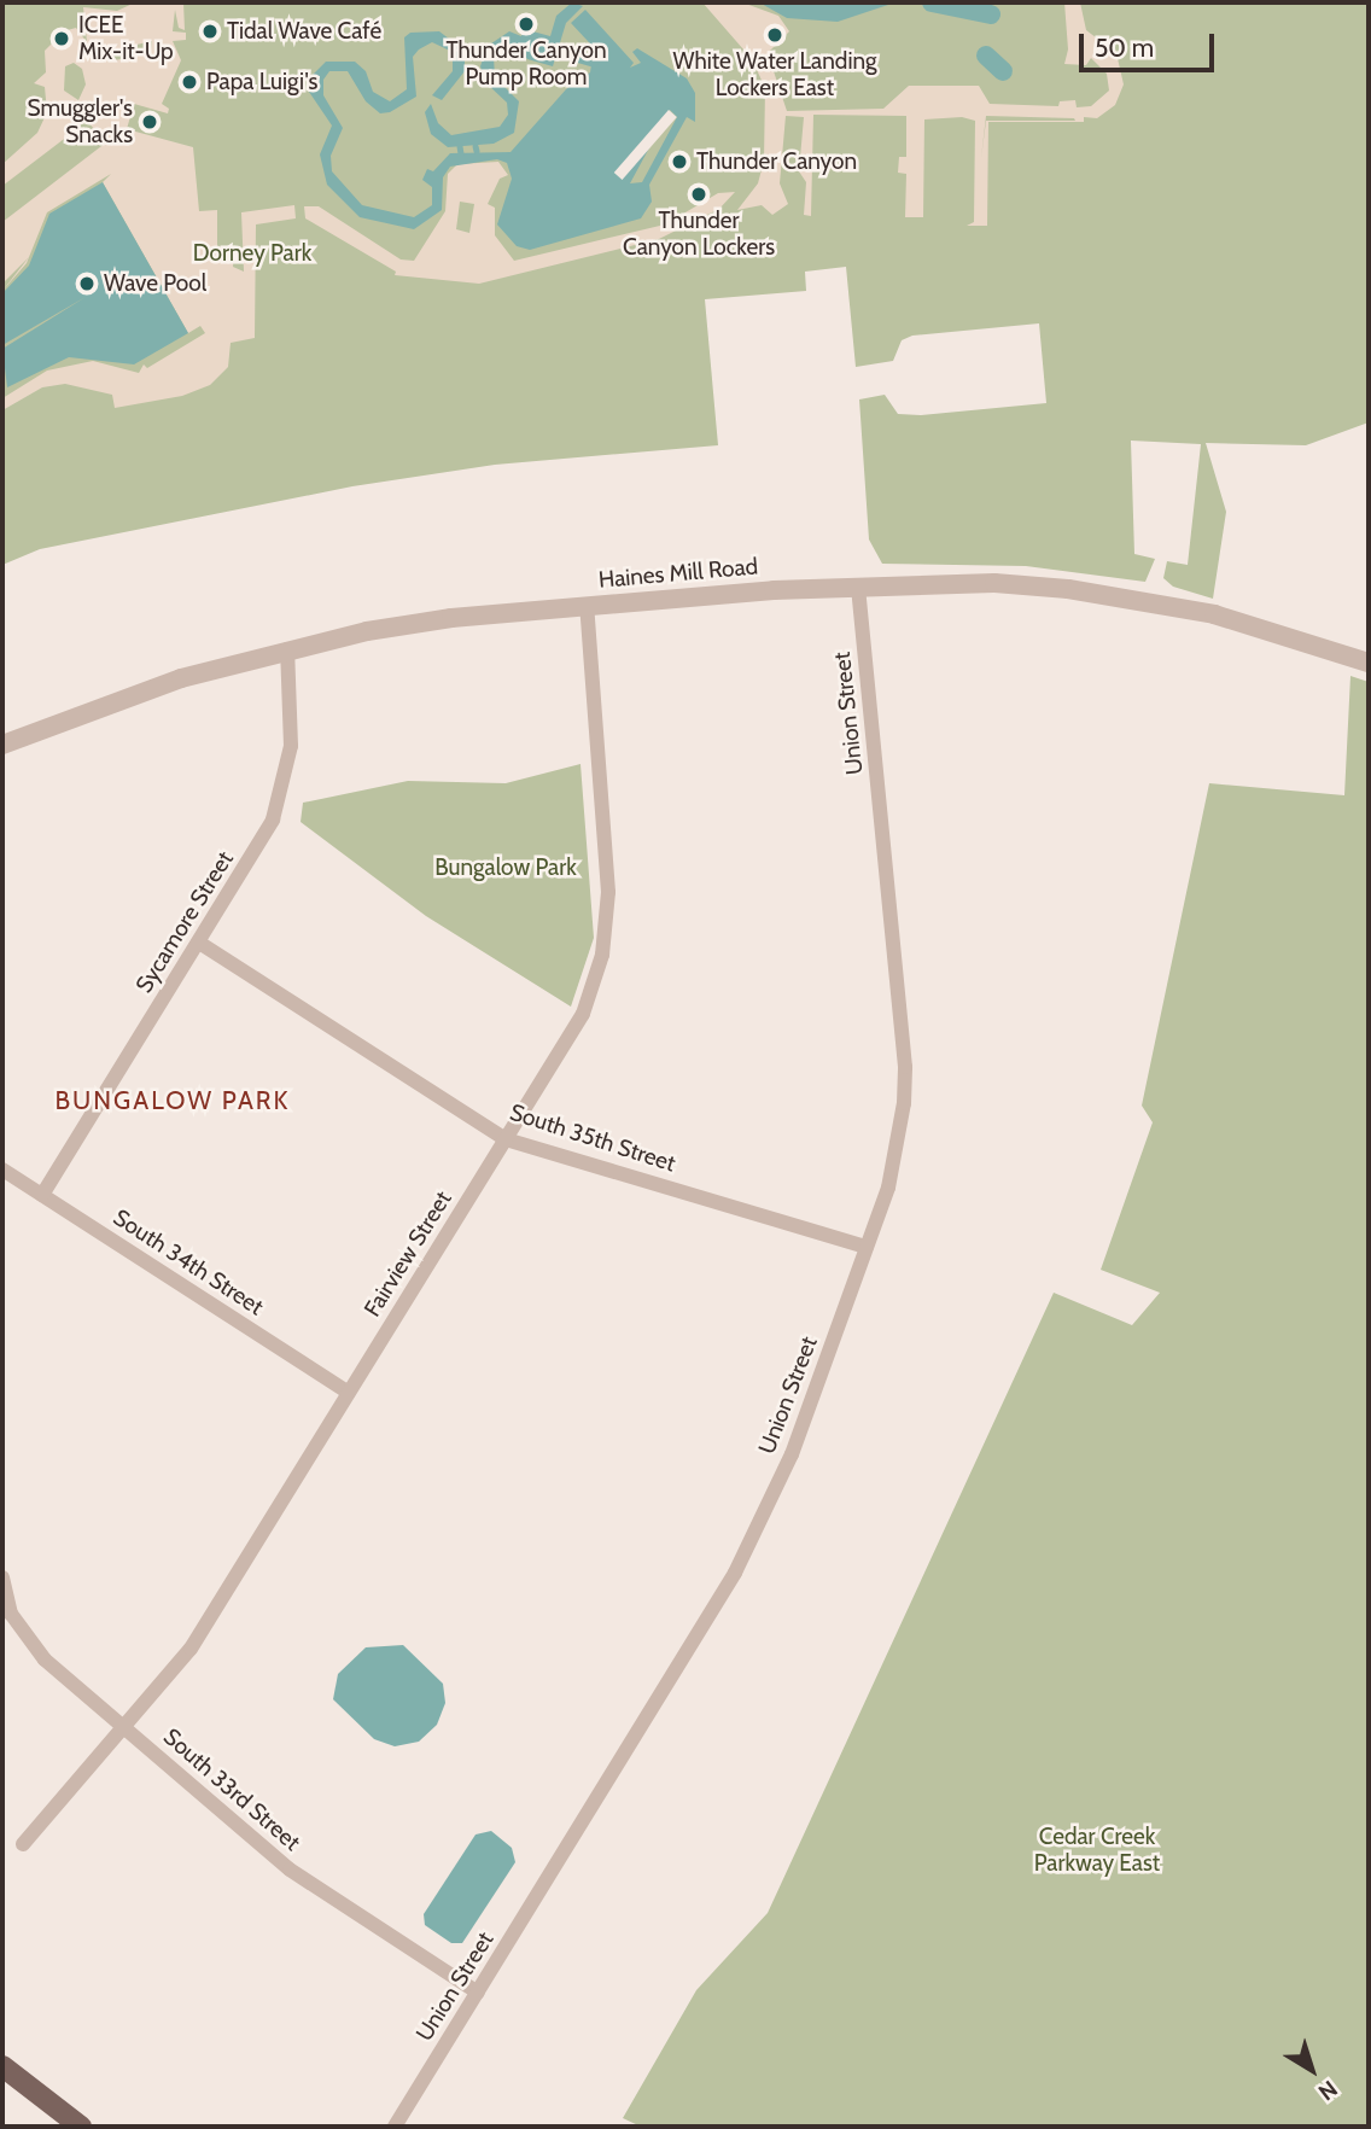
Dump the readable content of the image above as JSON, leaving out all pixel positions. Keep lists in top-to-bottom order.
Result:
{
  "streets": {
    "street": [
      "Haines Mill Road",
      "Union Street",
      "Sycamore Street",
      "South 35th Street",
      "Fairview Street",
      "South 34th Street",
      "South 33rd Street"
    ]
  },
  "crossings": [
    ["Haines Mill Road", "Union Street"],
    ["Haines Mill Road", "Sycamore Street"],
    ["Haines Mill Road", "Fairview Street"],
    ["Union Street", "South 35th Street"],
    ["Union Street", "South 33rd Street"],
    ["Sycamore Street", "South 35th Street"],
    ["Sycamore Street", "South 34th Street"],
    ["South 35th Street", "Fairview Street"],
    ["Fairview Street", "South 34th Street"],
    ["Fairview Street", "South 33rd Street"]
  ],
  "districts": ["BUNGALOW PARK"],
  "parks": ["Dorney Park", "Bungalow Park", "Cedar Creek Parkway East"],
  "places": [
    "Thunder Canyon Pump Room",
    "Tidal Wave Café",
    "White Water Landing Lockers East",
    "ICEE Mix-it-Up",
    "Papa Luigi's",
    "Smuggler's Snacks",
    "Thunder Canyon",
    "Thunder Canyon Lockers",
    "Wave Pool"
  ],
  "scale_bar": "50 m",
  "north": "bottom right"
}
